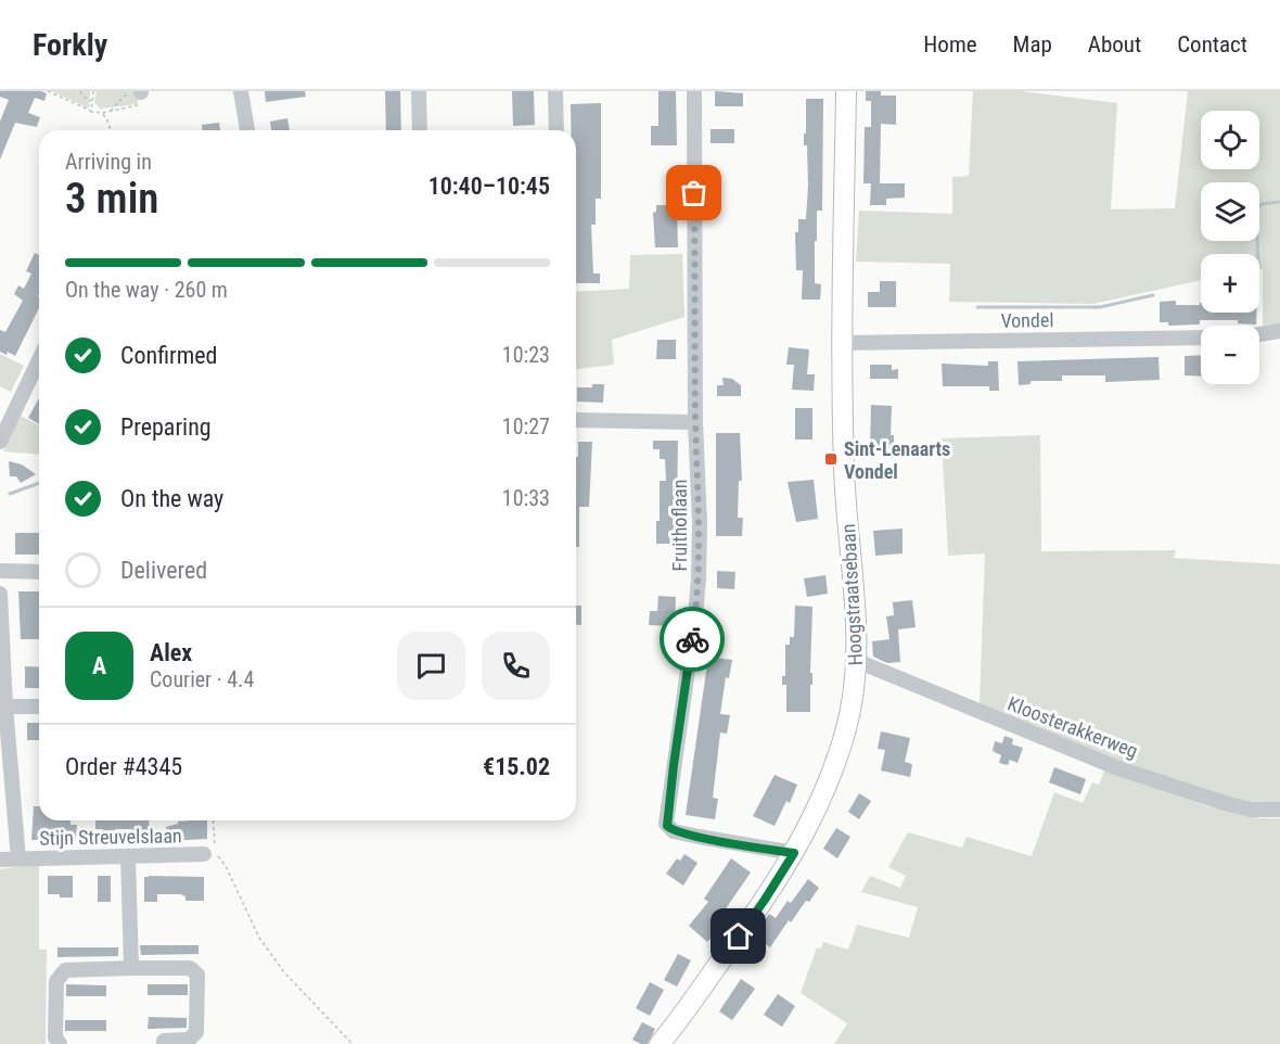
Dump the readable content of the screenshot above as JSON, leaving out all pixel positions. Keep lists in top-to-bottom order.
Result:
{
  "streets": {
    "main road": ["Hoogstraatsebaan"],
    "street": [
      "Vondel",
      "Fruithoflaan",
      "Kloosterakkerweg",
      "Stijn Streuvelslaan"
    ]
  },
  "crossings": [
    ["Vondel", "Hoogstraatsebaan"],
    ["Fruithoflaan", "Hoogstraatsebaan"],
    ["Hoogstraatsebaan", "Kloosterakkerweg"]
  ],
  "places": {
    "transit": ["Sint-Lenaarts Vondel"]
  },
  "page": {
    "header": "Forkly",
    "nav": [
      "Home",
      "Map",
      "About",
      "Contact"
    ],
    "map_buttons": ["+", "−"],
    "heading": ["3 min", "Arriving in", "10:40–10:45"],
    "panel": [
      "Alex",
      "Courier · 4.4",
      "Order #4345",
      "€15.02"
    ],
    "bar": "On the way · 260 m",
    "list": [
      ["Confirmed", "10:23"],
      ["Preparing", "10:27"],
      ["On the way", "10:33"],
      "Delivered"
    ],
    "round": "A"
  }
}
